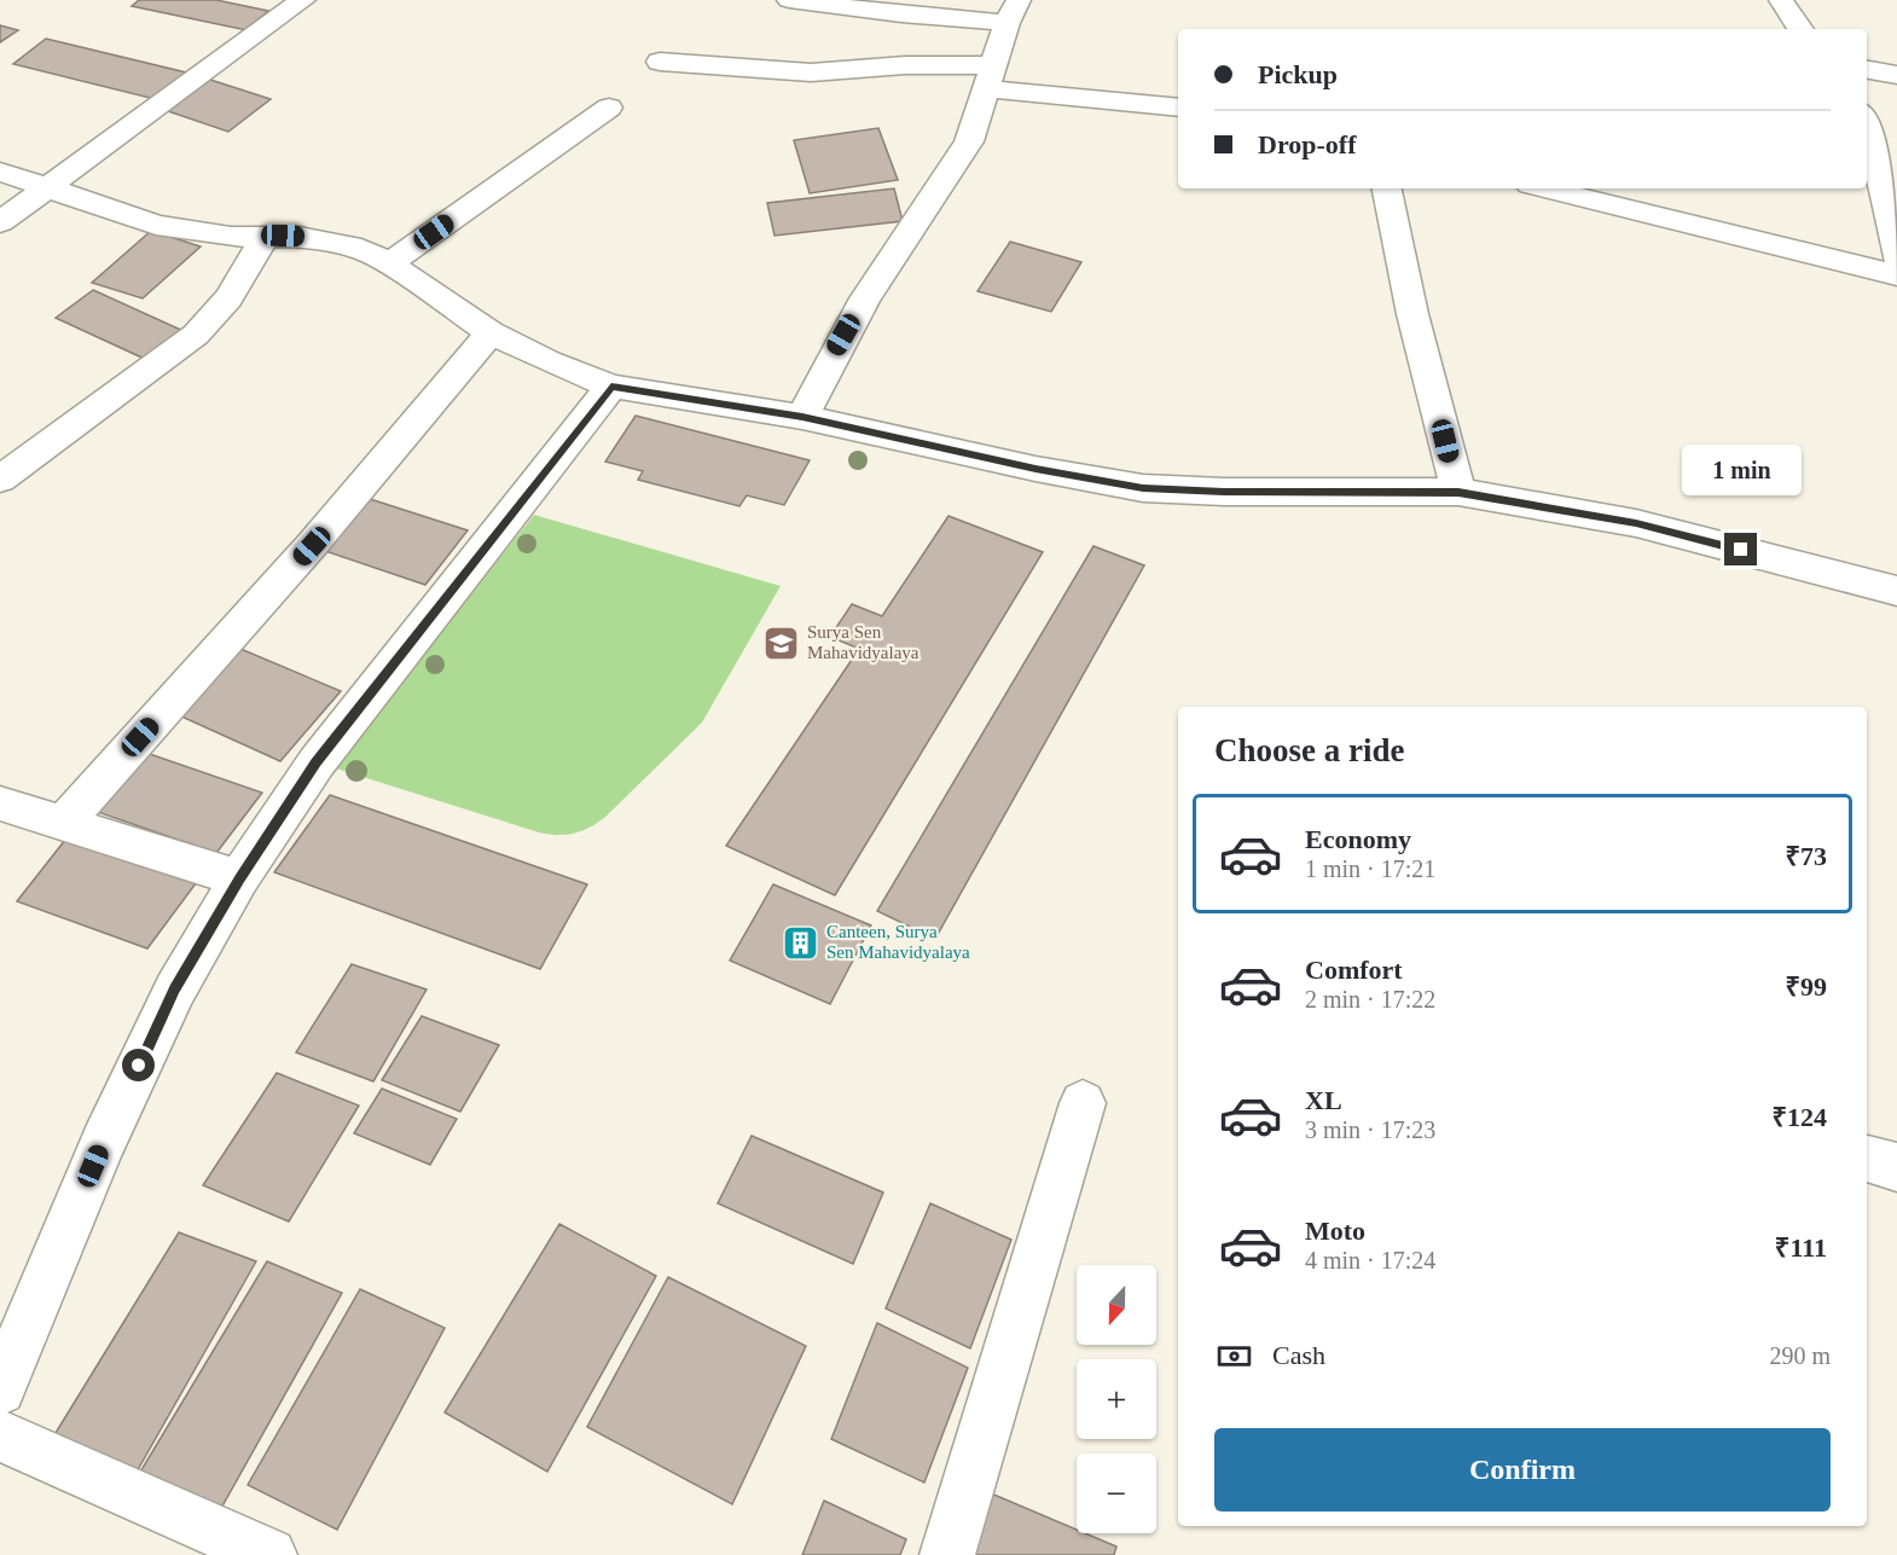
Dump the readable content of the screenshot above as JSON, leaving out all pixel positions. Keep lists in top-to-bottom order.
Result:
{
  "places": {
    "school or university": ["Surya Sen Mahavidyalaya"],
    "building": ["Canteen, Surya Sen Mahavidyalaya"]
  },
  "north": "bottom",
  "page": {
    "banner": ["Pickup", "Drop-off"],
    "bubble": "1 min",
    "heading": "Choose a ride",
    "list": [
      {
        "name": "Economy",
        "note": "1 min · 17:21",
        "value": "₹73"
      },
      {
        "name": "Comfort",
        "note": "2 min · 17:22",
        "value": "₹99"
      },
      {
        "name": "XL",
        "note": "3 min · 17:23",
        "value": "₹124"
      },
      {
        "name": "Moto",
        "note": "4 min · 17:24",
        "value": "₹111"
      }
    ],
    "map_buttons": ["+", "−"],
    "pay": ["Cash", "290 m"],
    "buttons": "Confirm"
  }
}
